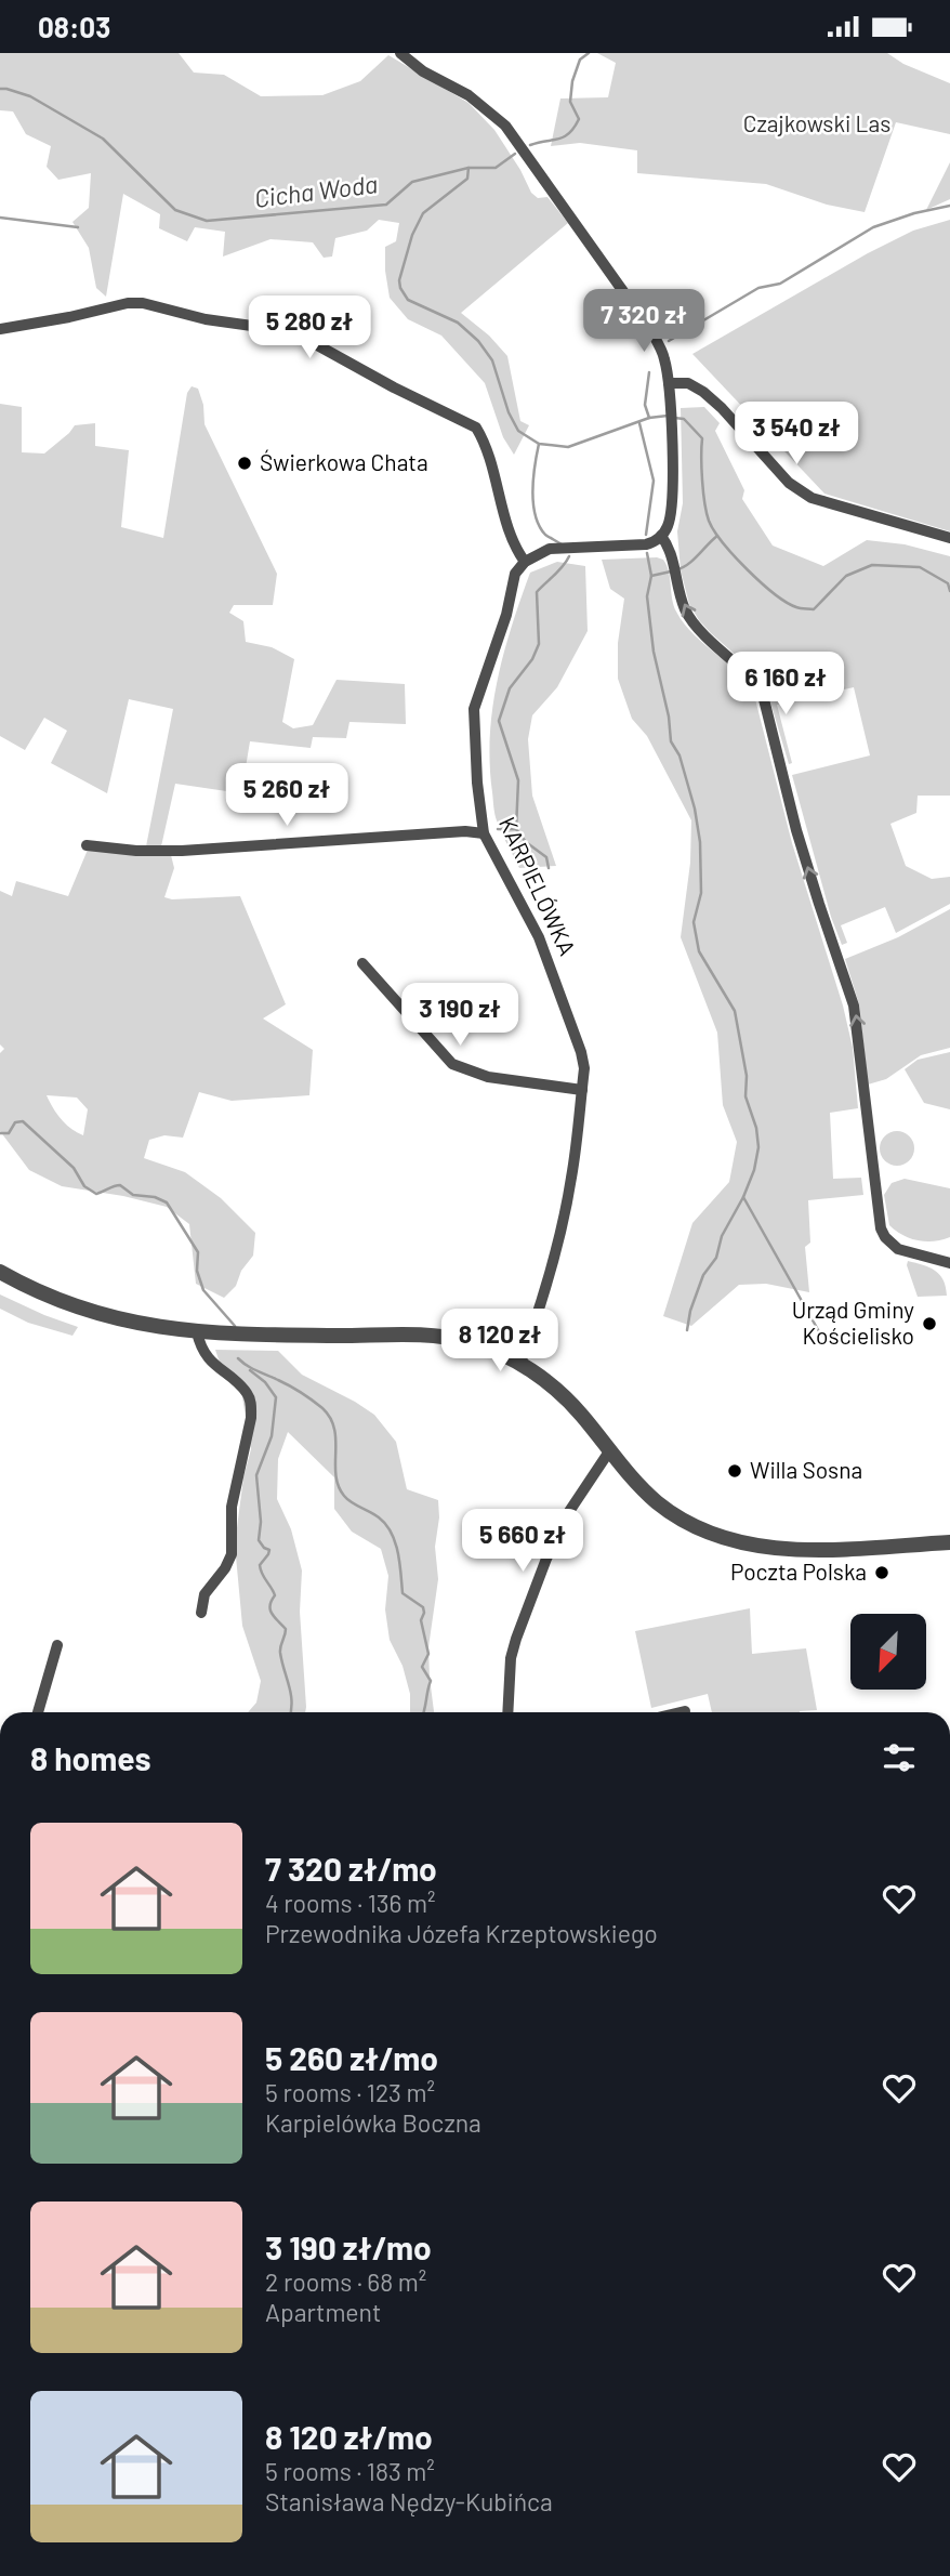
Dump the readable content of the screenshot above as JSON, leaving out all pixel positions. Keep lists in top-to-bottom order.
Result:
{
  "streets": {
    "street": ["KARPIELÓWKA"]
  },
  "water": ["Cicha Woda"],
  "parks": ["Czajkowski Las"],
  "places": [
    "Świerkowa Chata",
    "Urząd Gminy Kościelisko",
    "Willa Sosna",
    "Poczta Polska"
  ],
  "north": "bottom left",
  "page": {
    "status": "08:03",
    "price": [
      "7 320 zł",
      "5 280 zł",
      "3 540 zł",
      "6 160 zł",
      "5 260 zł",
      "3 190 zł",
      "8 120 zł",
      "5 660 zł"
    ],
    "heading": "8 homes",
    "list": [
      {
        "name": "7 320 zł/mo",
        "note": "4 rooms · 136 m² · Przewodnika Józefa Krzeptowskiego"
      },
      {
        "name": "5 260 zł/mo",
        "note": "5 rooms · 123 m² · Karpielówka Boczna"
      },
      {
        "name": "3 190 zł/mo",
        "note": "2 rooms · 68 m² · Apartment"
      },
      {
        "name": "8 120 zł/mo",
        "note": "5 rooms · 183 m² · Stanisława Nędzy-Kubińca"
      }
    ]
  }
}
